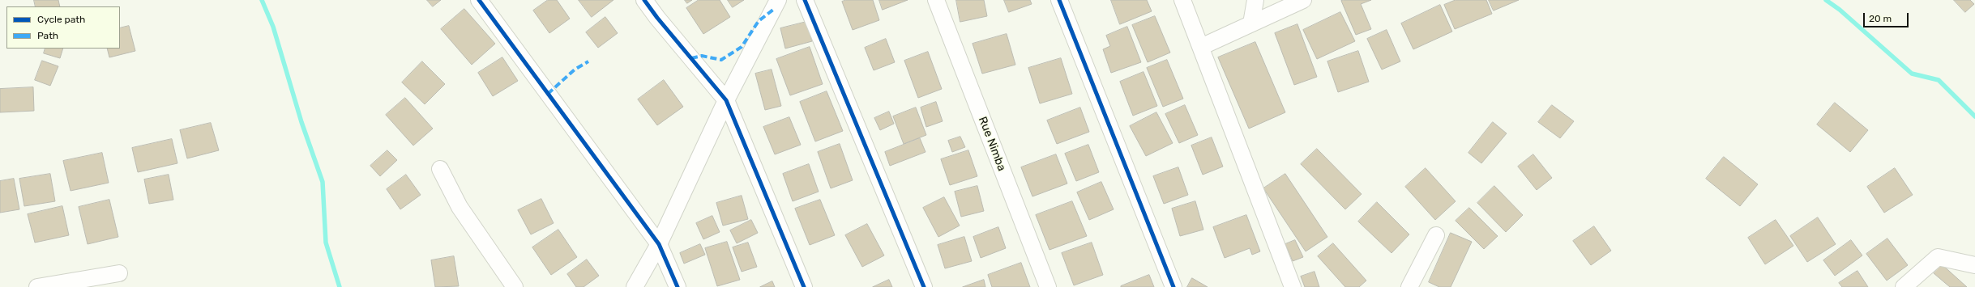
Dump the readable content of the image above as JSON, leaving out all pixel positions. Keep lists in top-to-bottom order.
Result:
{
  "streets": {
    "street": ["Rue Nimba"]
  },
  "legend": ["Cycle path", "Path"],
  "scale_bar": "20 m"
}
